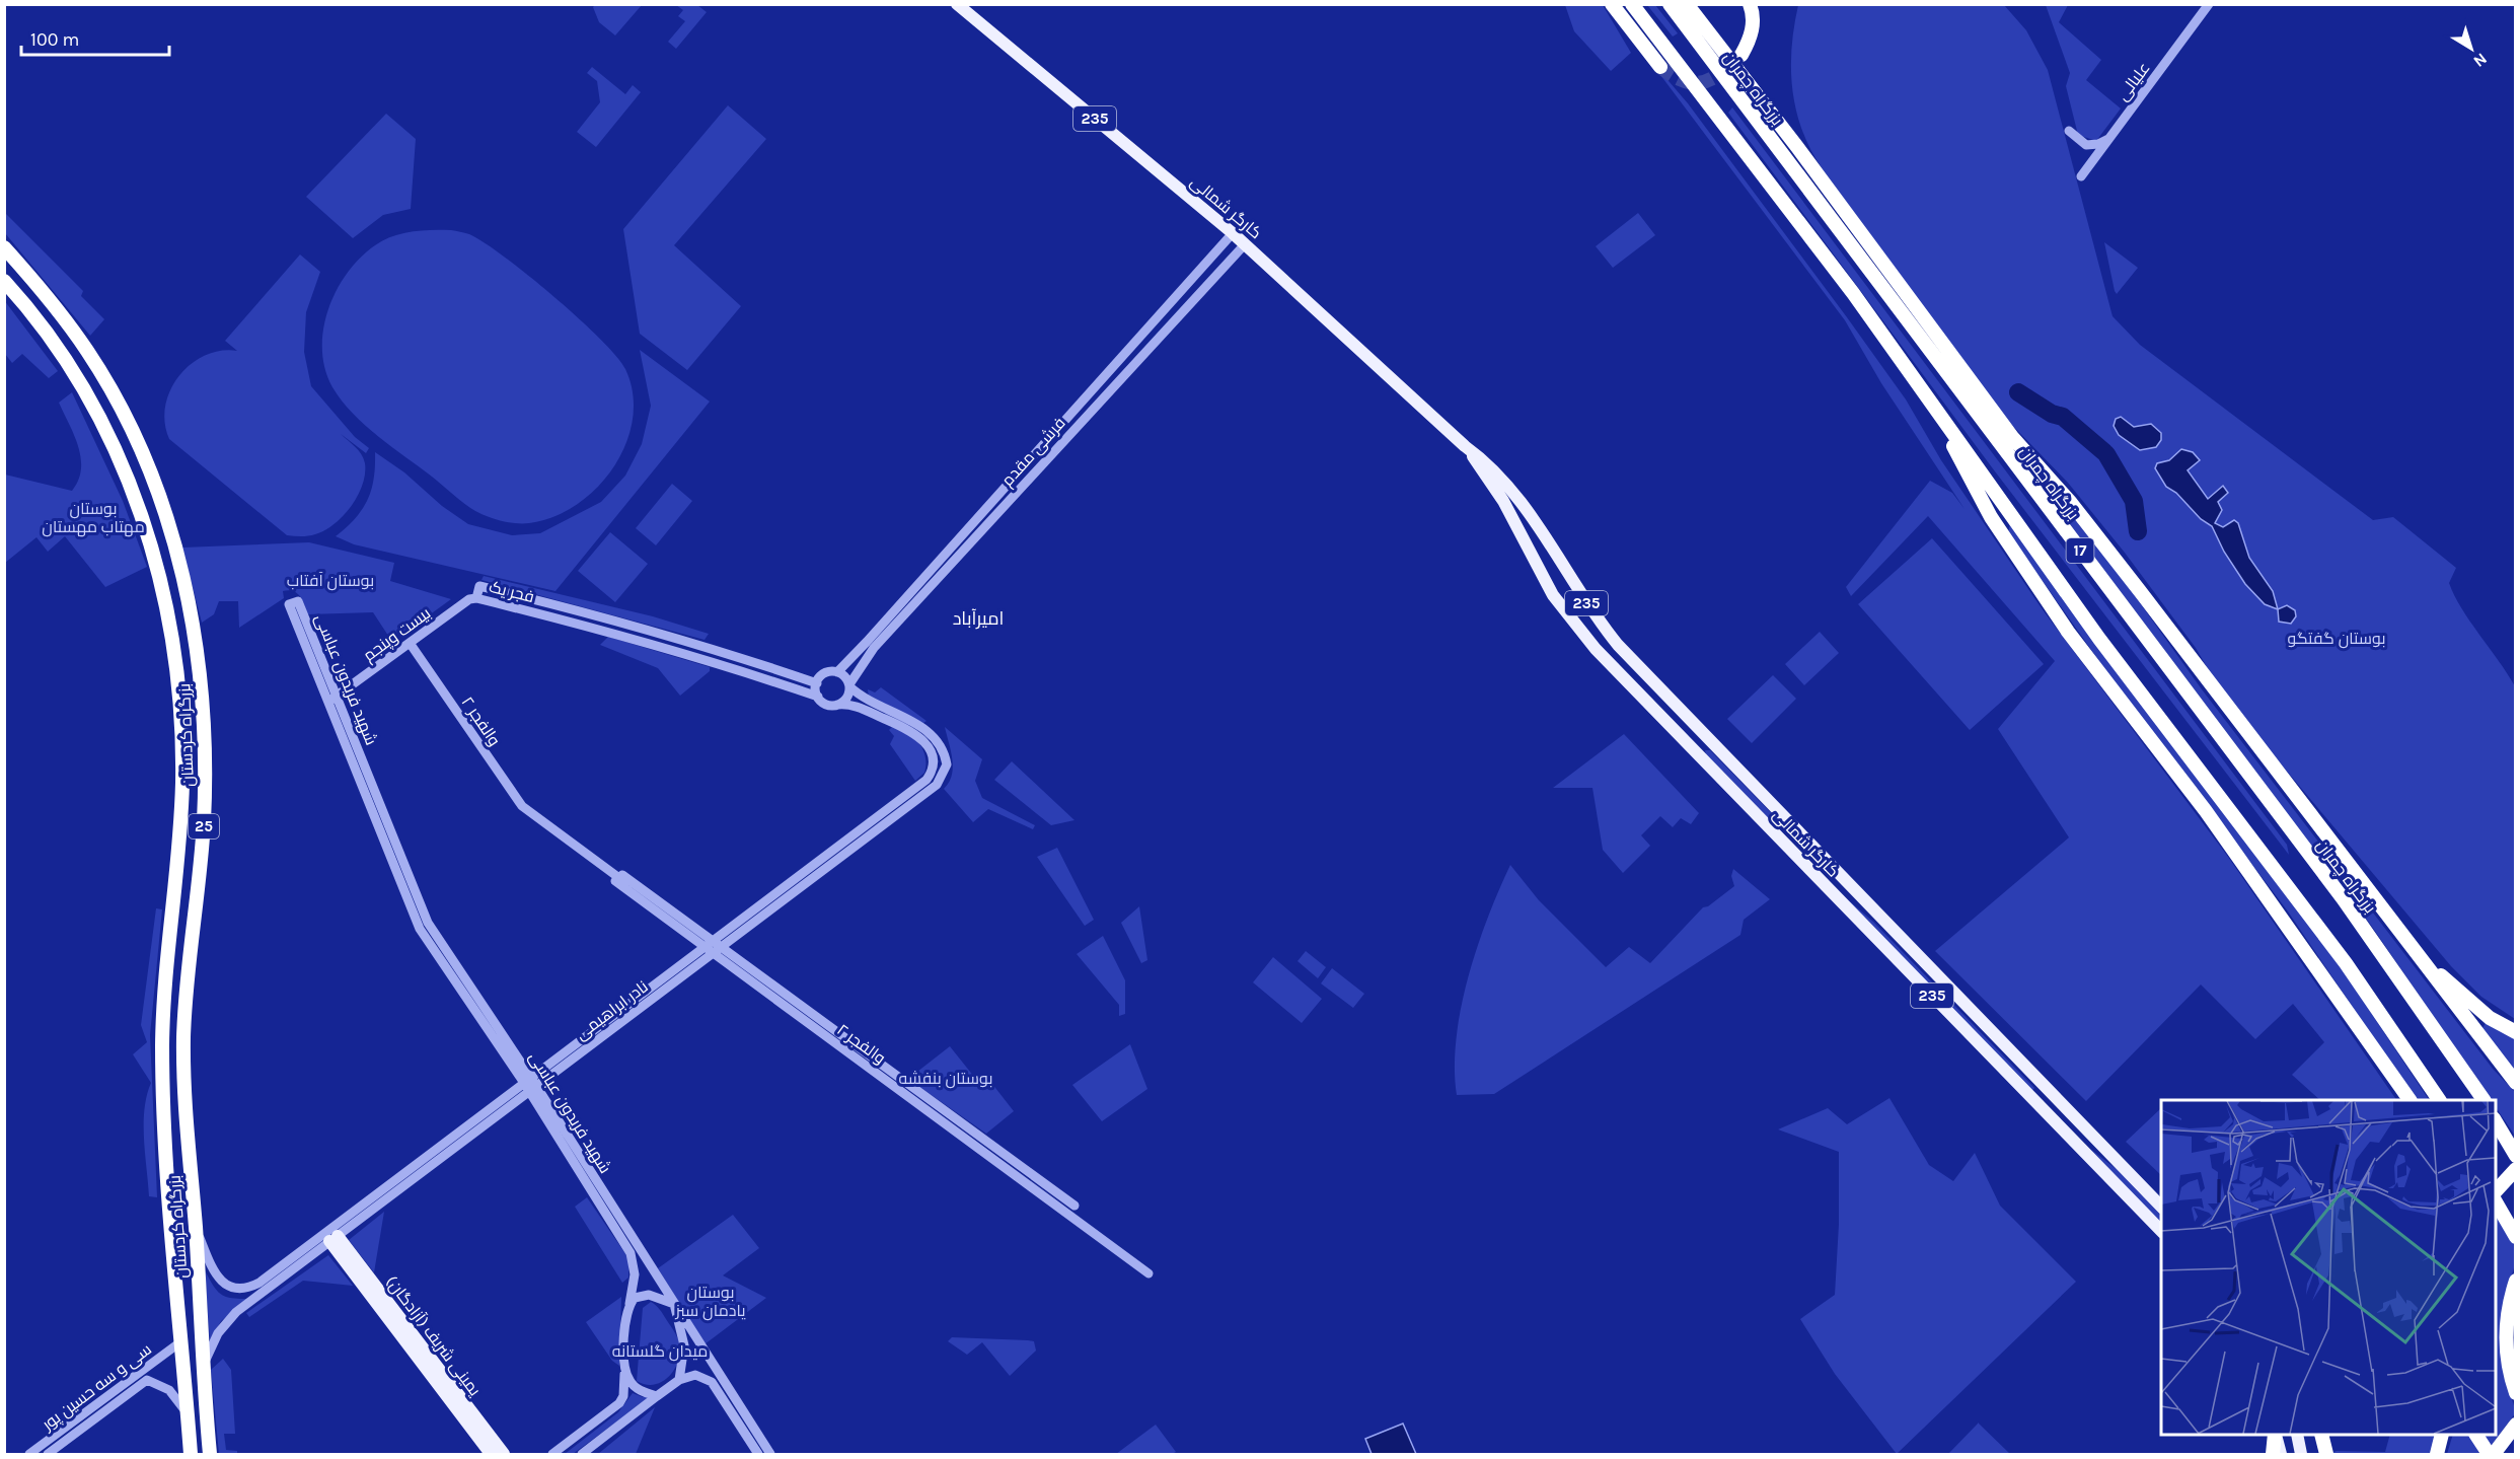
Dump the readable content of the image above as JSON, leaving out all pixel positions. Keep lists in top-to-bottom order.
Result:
{
  "streets": {
    "highway": [
      "بزرگراه چمران",
      "17",
      "بزرگراه کردستان",
      "25"
    ],
    "main road": ["235", "کارگر شمالی", "یمینی شریف (آزادگان)"],
    "street": [
      "علیالی",
      "فرشی مقدم",
      "فجر یک",
      "بیست وپنجم",
      "شهید فریدون عباسی",
      "والفجر ۲",
      "نادر ابراهیمی",
      "سی و سه حسین پور"
    ]
  },
  "crossings": [
    ["کارگر شمالی", "فرشی مقدم"],
    ["فرشی مقدم", "فجر یک"],
    ["فرشی مقدم", "نادر ابراهیمی"],
    ["فجر یک", "بیست وپنجم"],
    ["فجر یک", "نادر ابراهیمی"],
    ["بیست وپنجم", "شهید فریدون عباسی"],
    ["بیست وپنجم", "والفجر ۲"],
    ["شهید فریدون عباسی", "نادر ابراهیمی"],
    ["والفجر ۲", "نادر ابراهیمی"],
    ["بزرگراه کردستان", "نادر ابراهیمی"],
    ["بزرگراه کردستان", "سی و سه حسین پور"],
    ["نادر ابراهیمی", "یمینی شریف (آزادگان)"]
  ],
  "districts": ["امیرآباد"],
  "parks": [
    "بوستان مهتاب مهستان",
    "بوستان آفتاب",
    "بوستان گفتگو",
    "بوستان بنفشه",
    "بوستان یادمان سبز",
    "میدان گلستانه"
  ],
  "scale_bar": "100 m",
  "north": "bottom right"
}
